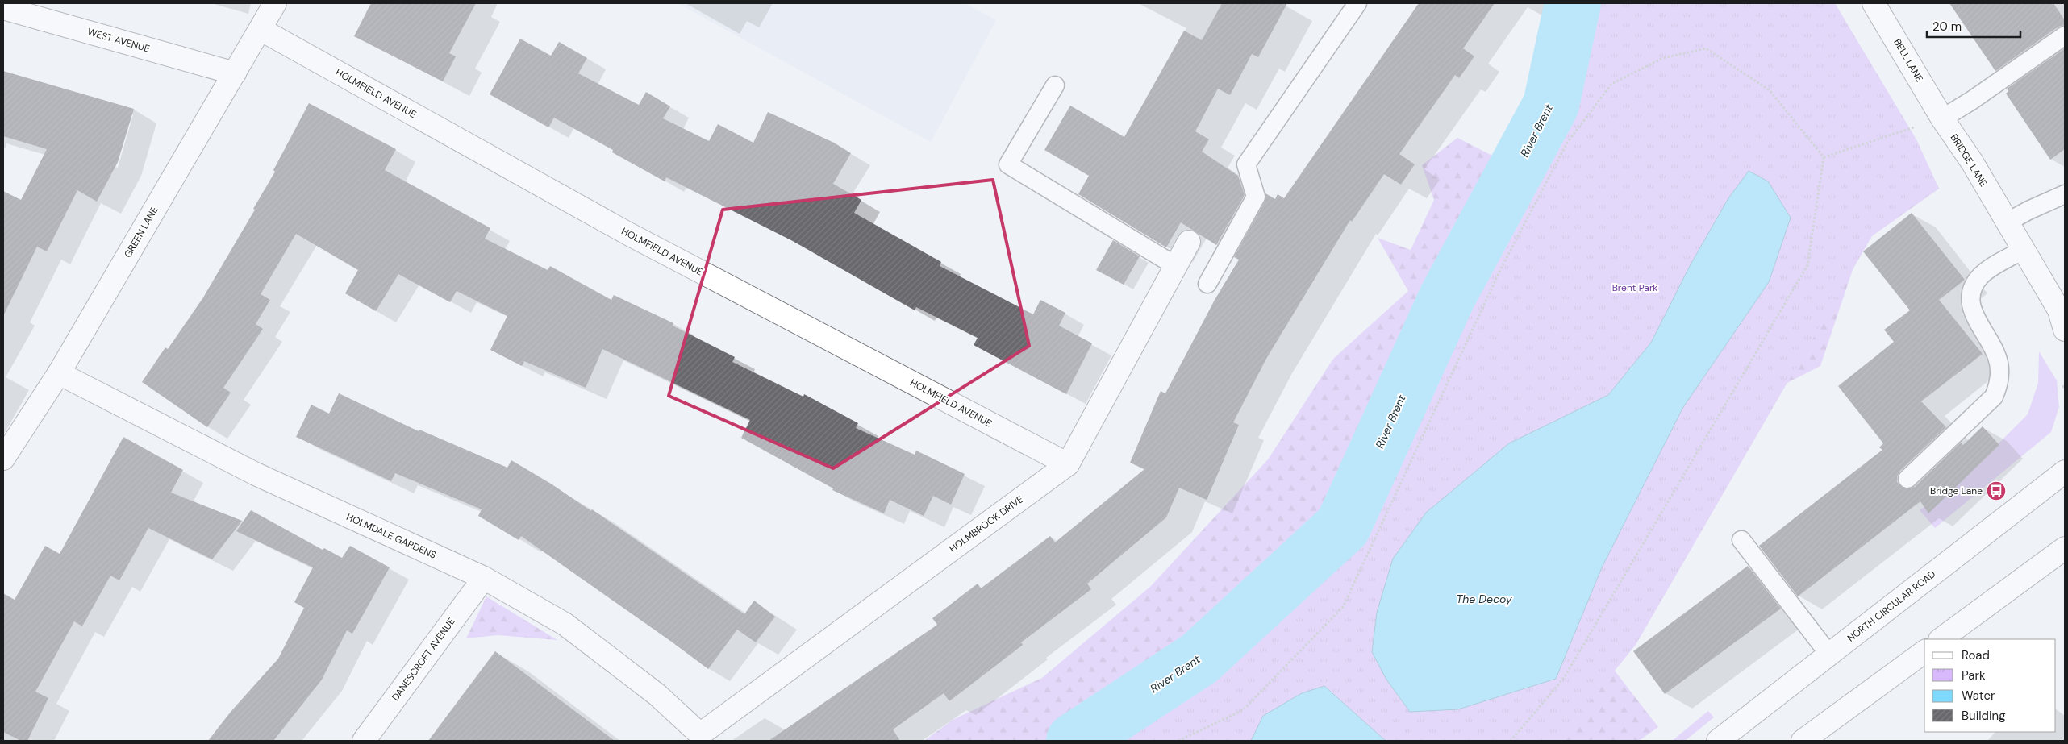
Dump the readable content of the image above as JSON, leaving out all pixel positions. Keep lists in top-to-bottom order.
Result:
{
  "streets": {
    "main road": [
      "WEST AVENUE",
      "BELL LANE",
      "HOLMFIELD AVENUE",
      "BRIDGE LANE",
      "GREEN LANE",
      "HOLMBROOK DRIVE",
      "HOLMDALE GARDENS",
      "NORTH CIRCULAR ROAD",
      "DANESCROFT AVENUE"
    ]
  },
  "crossings": [
    ["WEST AVENUE", "GREEN LANE"],
    ["BELL LANE", "BRIDGE LANE"],
    ["HOLMFIELD AVENUE", "GREEN LANE"],
    ["HOLMFIELD AVENUE", "HOLMBROOK DRIVE"],
    ["GREEN LANE", "HOLMDALE GARDENS"],
    ["HOLMBROOK DRIVE", "HOLMDALE GARDENS"],
    ["HOLMDALE GARDENS", "DANESCROFT AVENUE"]
  ],
  "water": ["River Brent", "The Decoy"],
  "parks": ["Brent Park"],
  "places": {
    "bus stop": ["Bridge Lane"]
  },
  "legend": [
    "Road",
    "Park",
    "Water",
    "Building"
  ],
  "scale_bar": "20 m"
}
